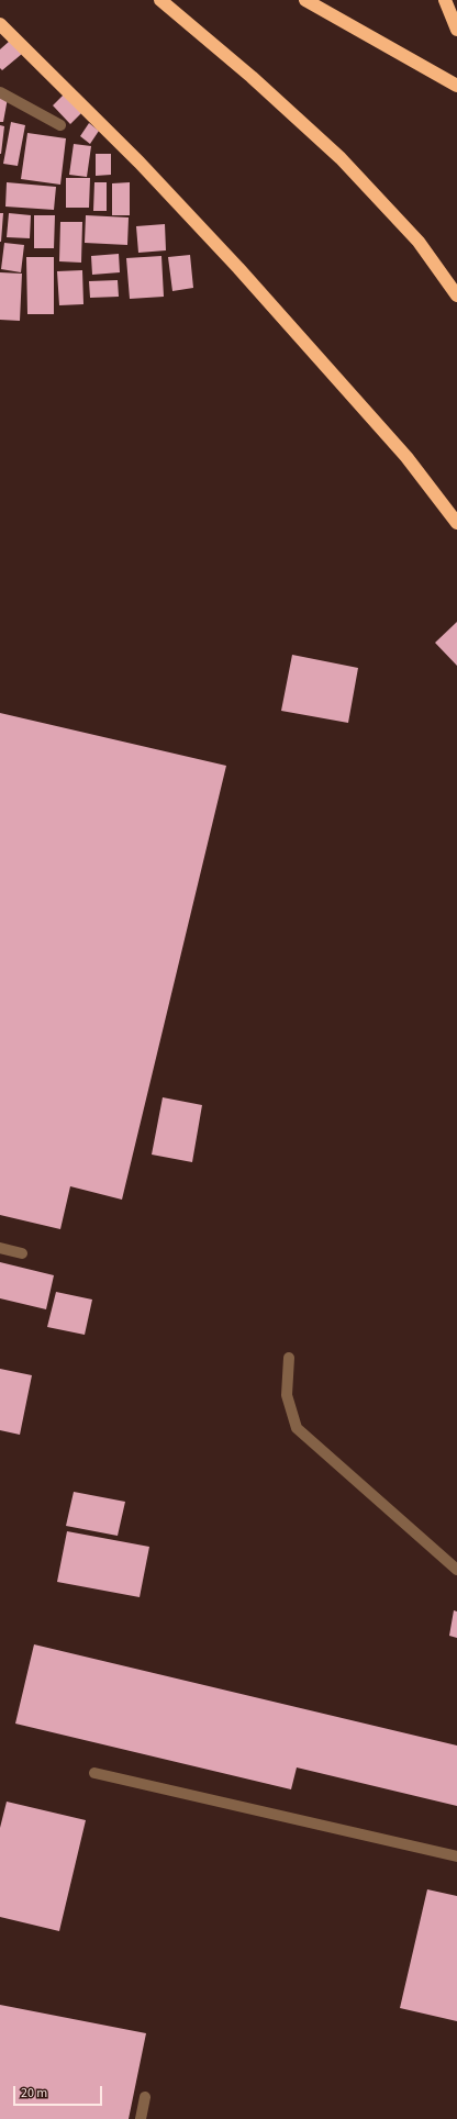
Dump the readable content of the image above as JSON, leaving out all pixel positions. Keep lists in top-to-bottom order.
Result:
{
  "scale_bar": "20 m"
}
